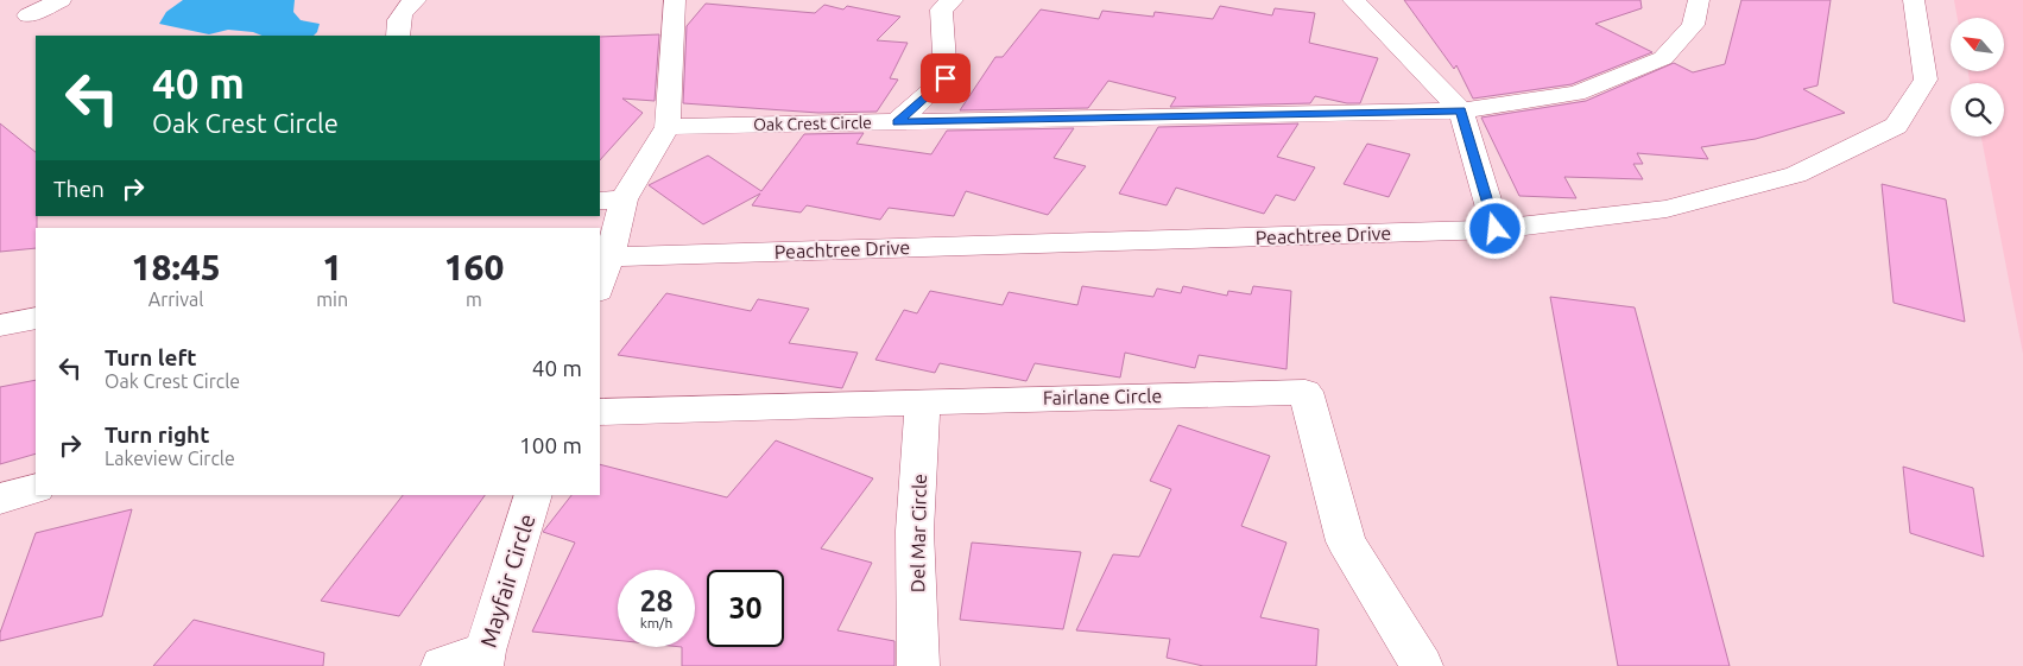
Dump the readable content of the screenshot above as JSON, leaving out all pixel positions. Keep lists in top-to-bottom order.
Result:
{
  "streets": {
    "street": [
      "Oak Crest Circle",
      "Peachtree Drive",
      "Fairlane Circle",
      "Del Mar Circle",
      "Mayfair Circle"
    ]
  },
  "crossings": [
    ["Fairlane Circle", "Del Mar Circle"]
  ],
  "north": "top left",
  "page": {
    "turn": ["40 m", "Oak Crest Circle"],
    "then": "Then",
    "eta": [
      "18:45",
      "Arrival",
      "1",
      "min",
      "160",
      "m"
    ],
    "list": [
      {
        "name": "Turn left",
        "note": "Oak Crest Circle",
        "value": "40 m"
      },
      {
        "name": "Turn right",
        "note": "Lakeview Circle",
        "value": "100 m"
      }
    ],
    "speed": "28 km/h",
    "limit": "30"
  }
}
